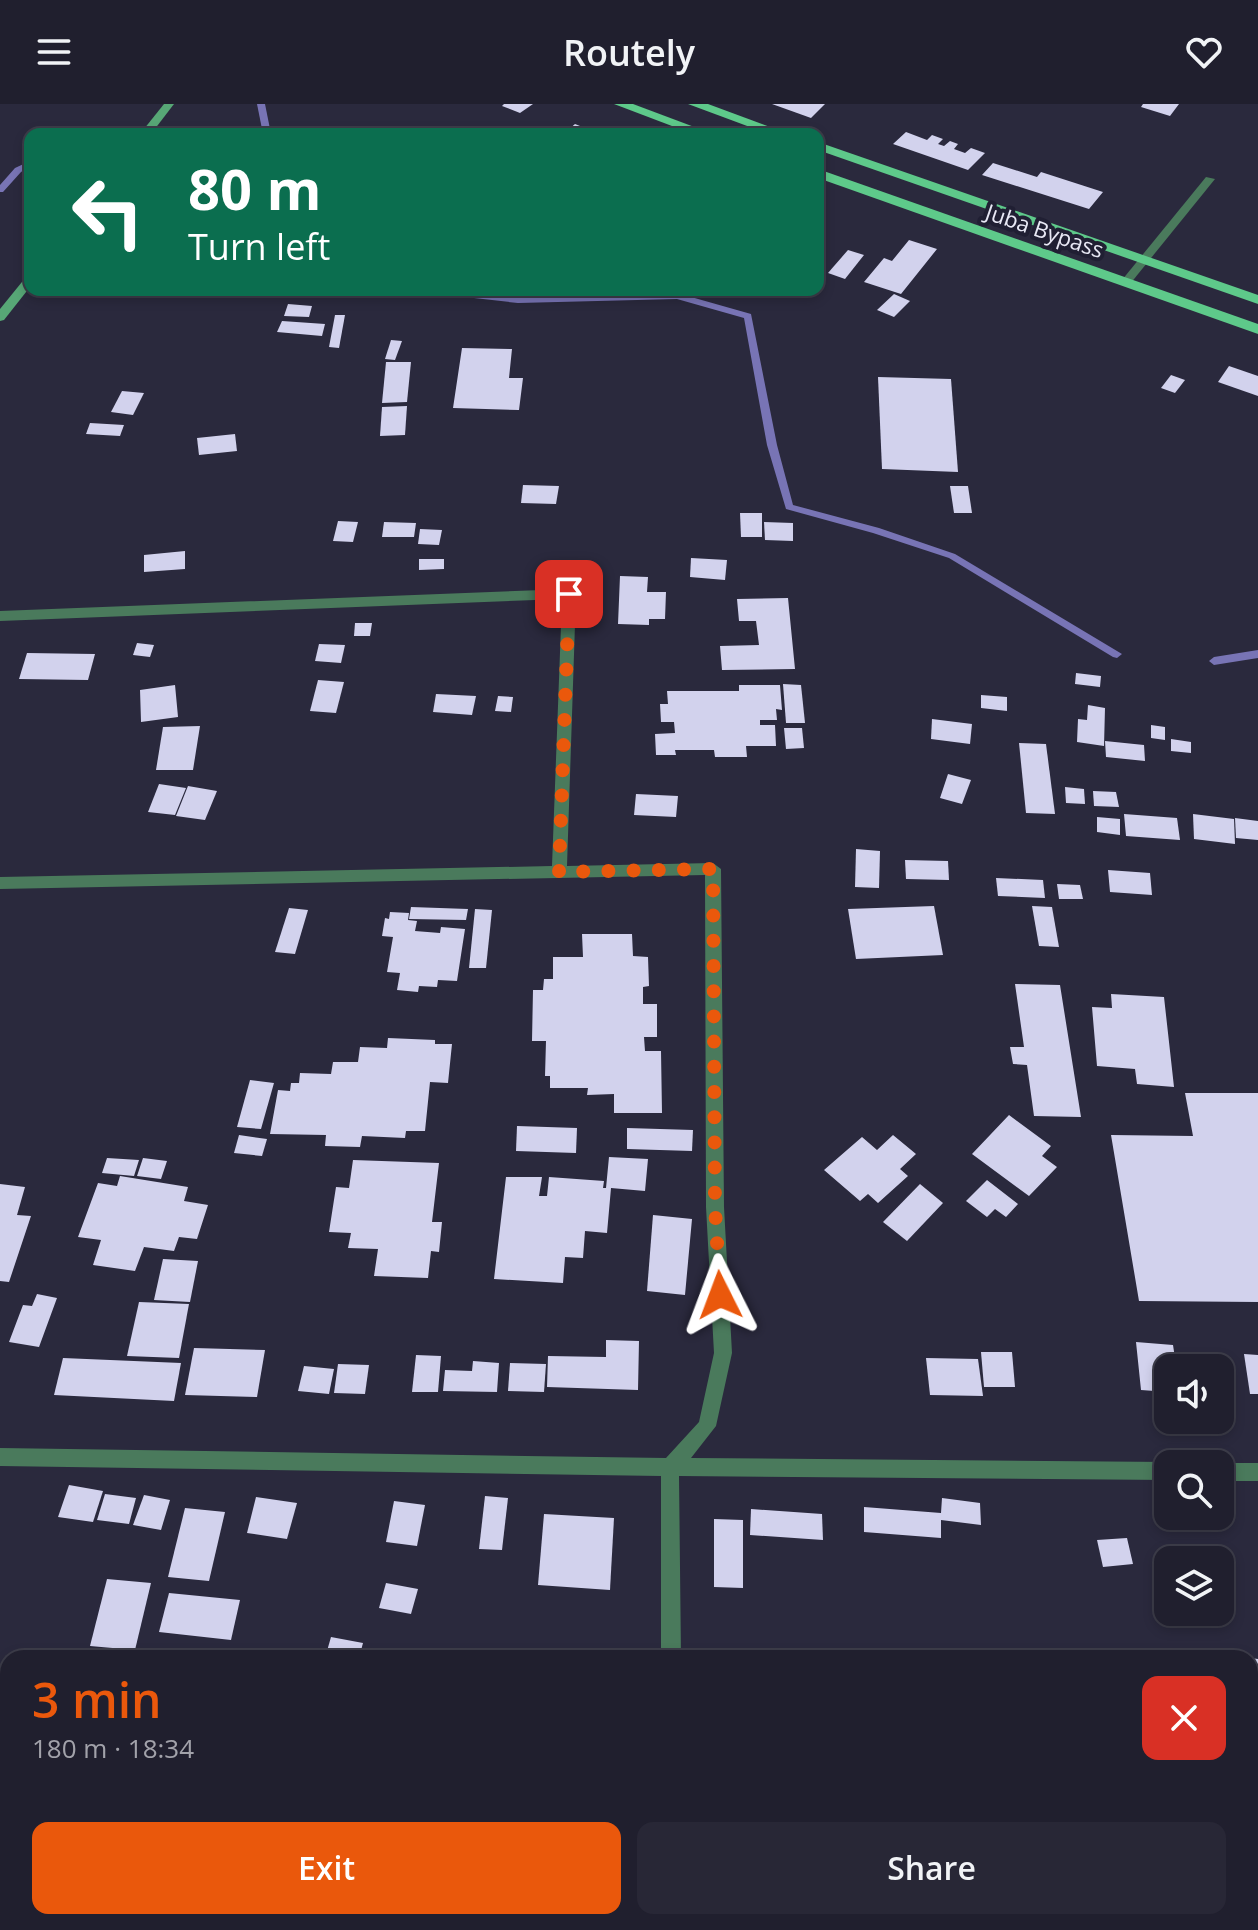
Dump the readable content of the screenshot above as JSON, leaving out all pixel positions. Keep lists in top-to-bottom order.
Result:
{
  "streets": {
    "main road": ["Juba Bypass"]
  },
  "page": {
    "header": "Routely",
    "turn": ["80 m", "Turn left"],
    "heading": ["3 min", "180 m · 18:34"],
    "buttons": ["Exit", "Share"]
  }
}
